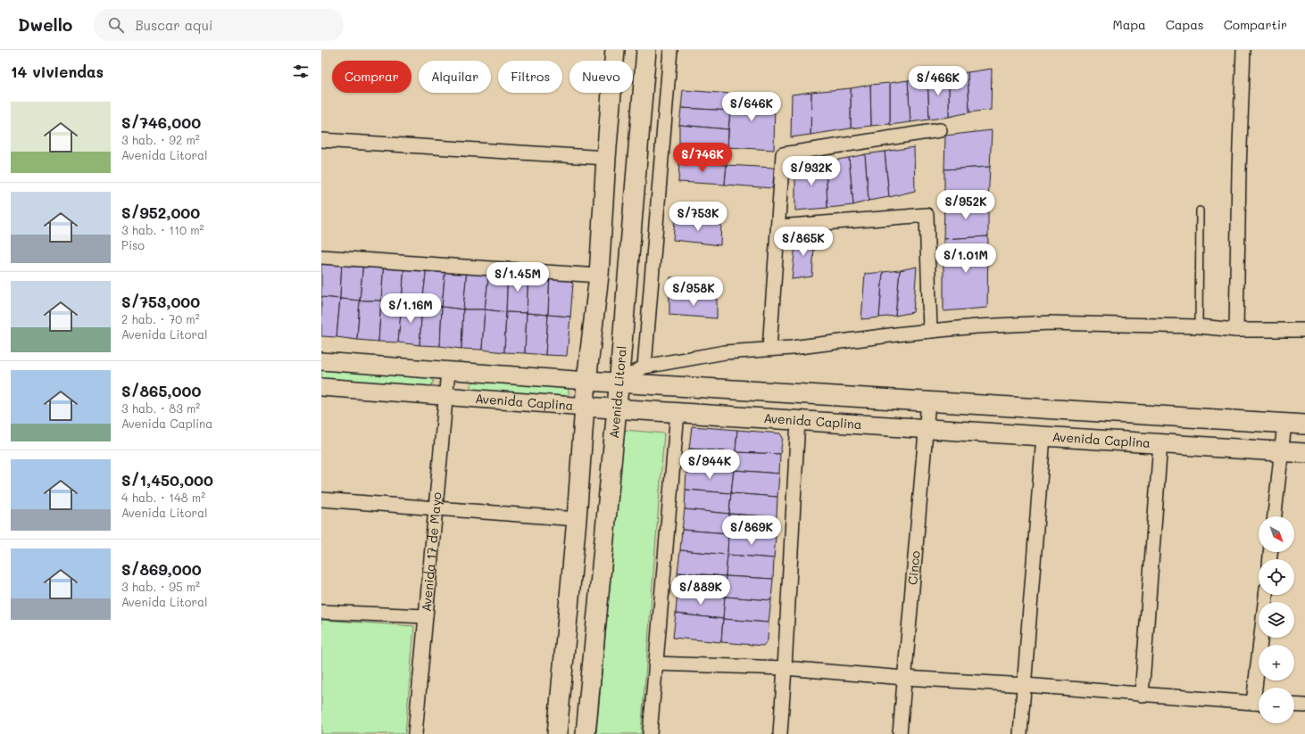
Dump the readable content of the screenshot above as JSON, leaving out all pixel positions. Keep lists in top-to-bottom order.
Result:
{
  "streets": {
    "main road": ["Avenida Litoral", "Avenida Caplina"],
    "street": ["Avenida 17 de Mayo", "Cinco"]
  },
  "crossings": [
    ["Avenida Litoral", "Avenida Caplina"],
    ["Avenida Caplina", "Avenida 17 de Mayo"],
    ["Avenida Caplina", "Cinco"]
  ],
  "north": "bottom right",
  "page": {
    "header": "Dwello",
    "search": "Buscar aquí",
    "nav": ["Mapa", "Capas", "Compartir"],
    "heading": "14 viviendas",
    "chip": [
      "Comprar",
      "Alquilar",
      "Filtros",
      "Nuevo"
    ],
    "price": [
      "S/466K",
      "S/646K",
      "S/746K",
      "S/932K",
      "S/952K",
      "S/753K",
      "S/865K",
      "S/1.01M",
      "S/1.45M",
      "S/958K",
      "S/1.16M",
      "S/944K",
      "S/869K",
      "S/889K"
    ],
    "list": [
      {
        "name": "S/746,000",
        "note": "3 hab. · 92 m² · Avenida Litoral"
      },
      {
        "name": "S/952,000",
        "note": "3 hab. · 110 m² · Piso"
      },
      {
        "name": "S/753,000",
        "note": "2 hab. · 70 m² · Avenida Litoral"
      },
      {
        "name": "S/865,000",
        "note": "3 hab. · 83 m² · Avenida Caplina"
      },
      {
        "name": "S/1,450,000",
        "note": "4 hab. · 148 m² · Avenida Litoral"
      },
      {
        "name": "S/869,000",
        "note": "3 hab. · 95 m² · Avenida Litoral"
      }
    ],
    "map_buttons": ["+", "−"]
  }
}
